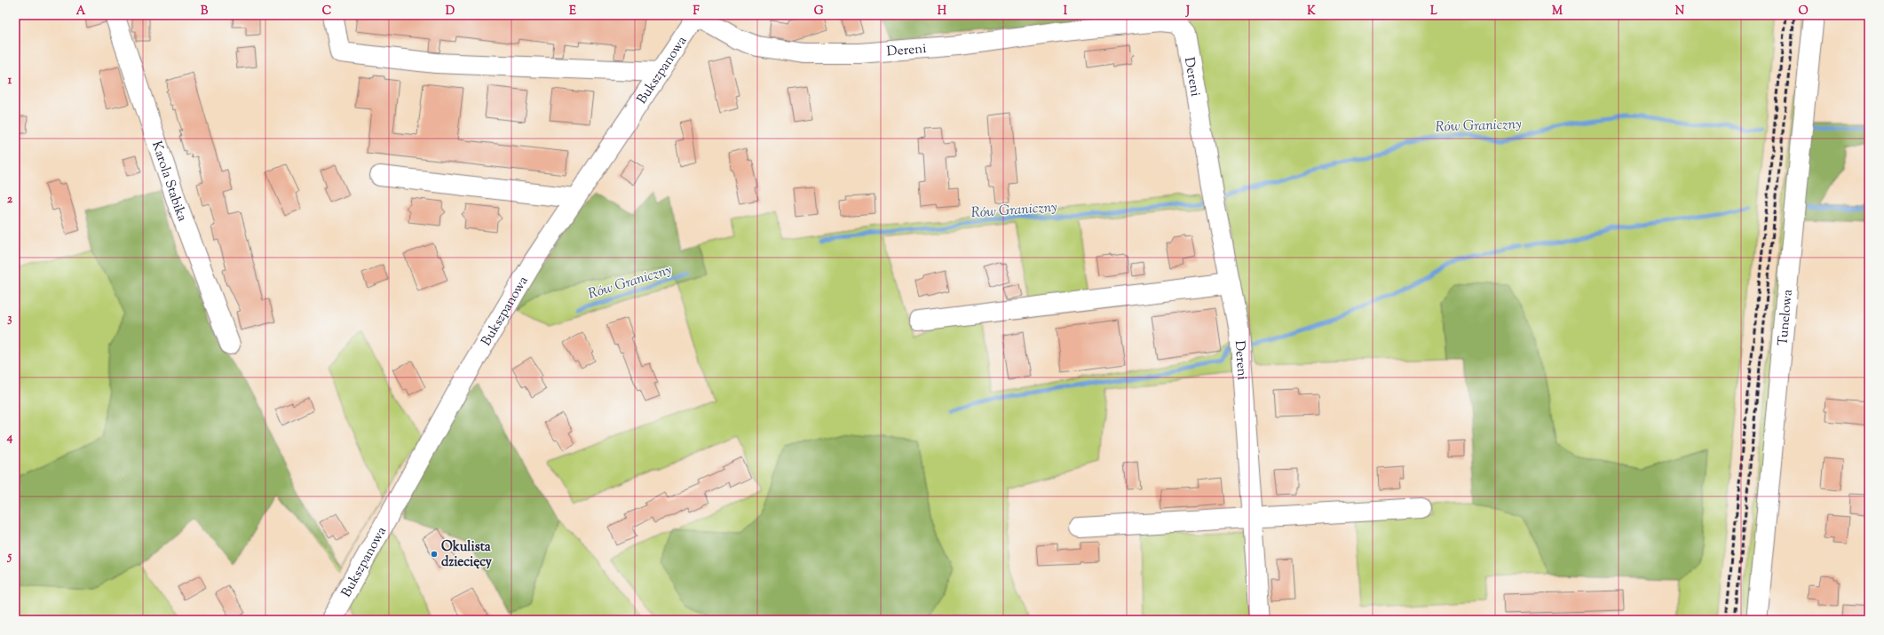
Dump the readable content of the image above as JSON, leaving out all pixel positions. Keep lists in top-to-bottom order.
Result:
{
  "streets": {
    "street": [
      "Dereni",
      "Bukszpanowa",
      "Karola Stabika",
      "Tunelowa"
    ]
  },
  "crossings": [
    ["Dereni", "Bukszpanowa"]
  ],
  "water": ["Rów Graniczny"],
  "places": ["Okulista dziecięcy"],
  "grid": {
    "columns": [
      "A",
      "B",
      "C",
      "D",
      "E",
      "F",
      "G",
      "H",
      "I",
      "J",
      "K",
      "L",
      "M",
      "N",
      "O"
    ],
    "rows": [
      "1",
      "2",
      "3",
      "4",
      "5"
    ]
  }
}
